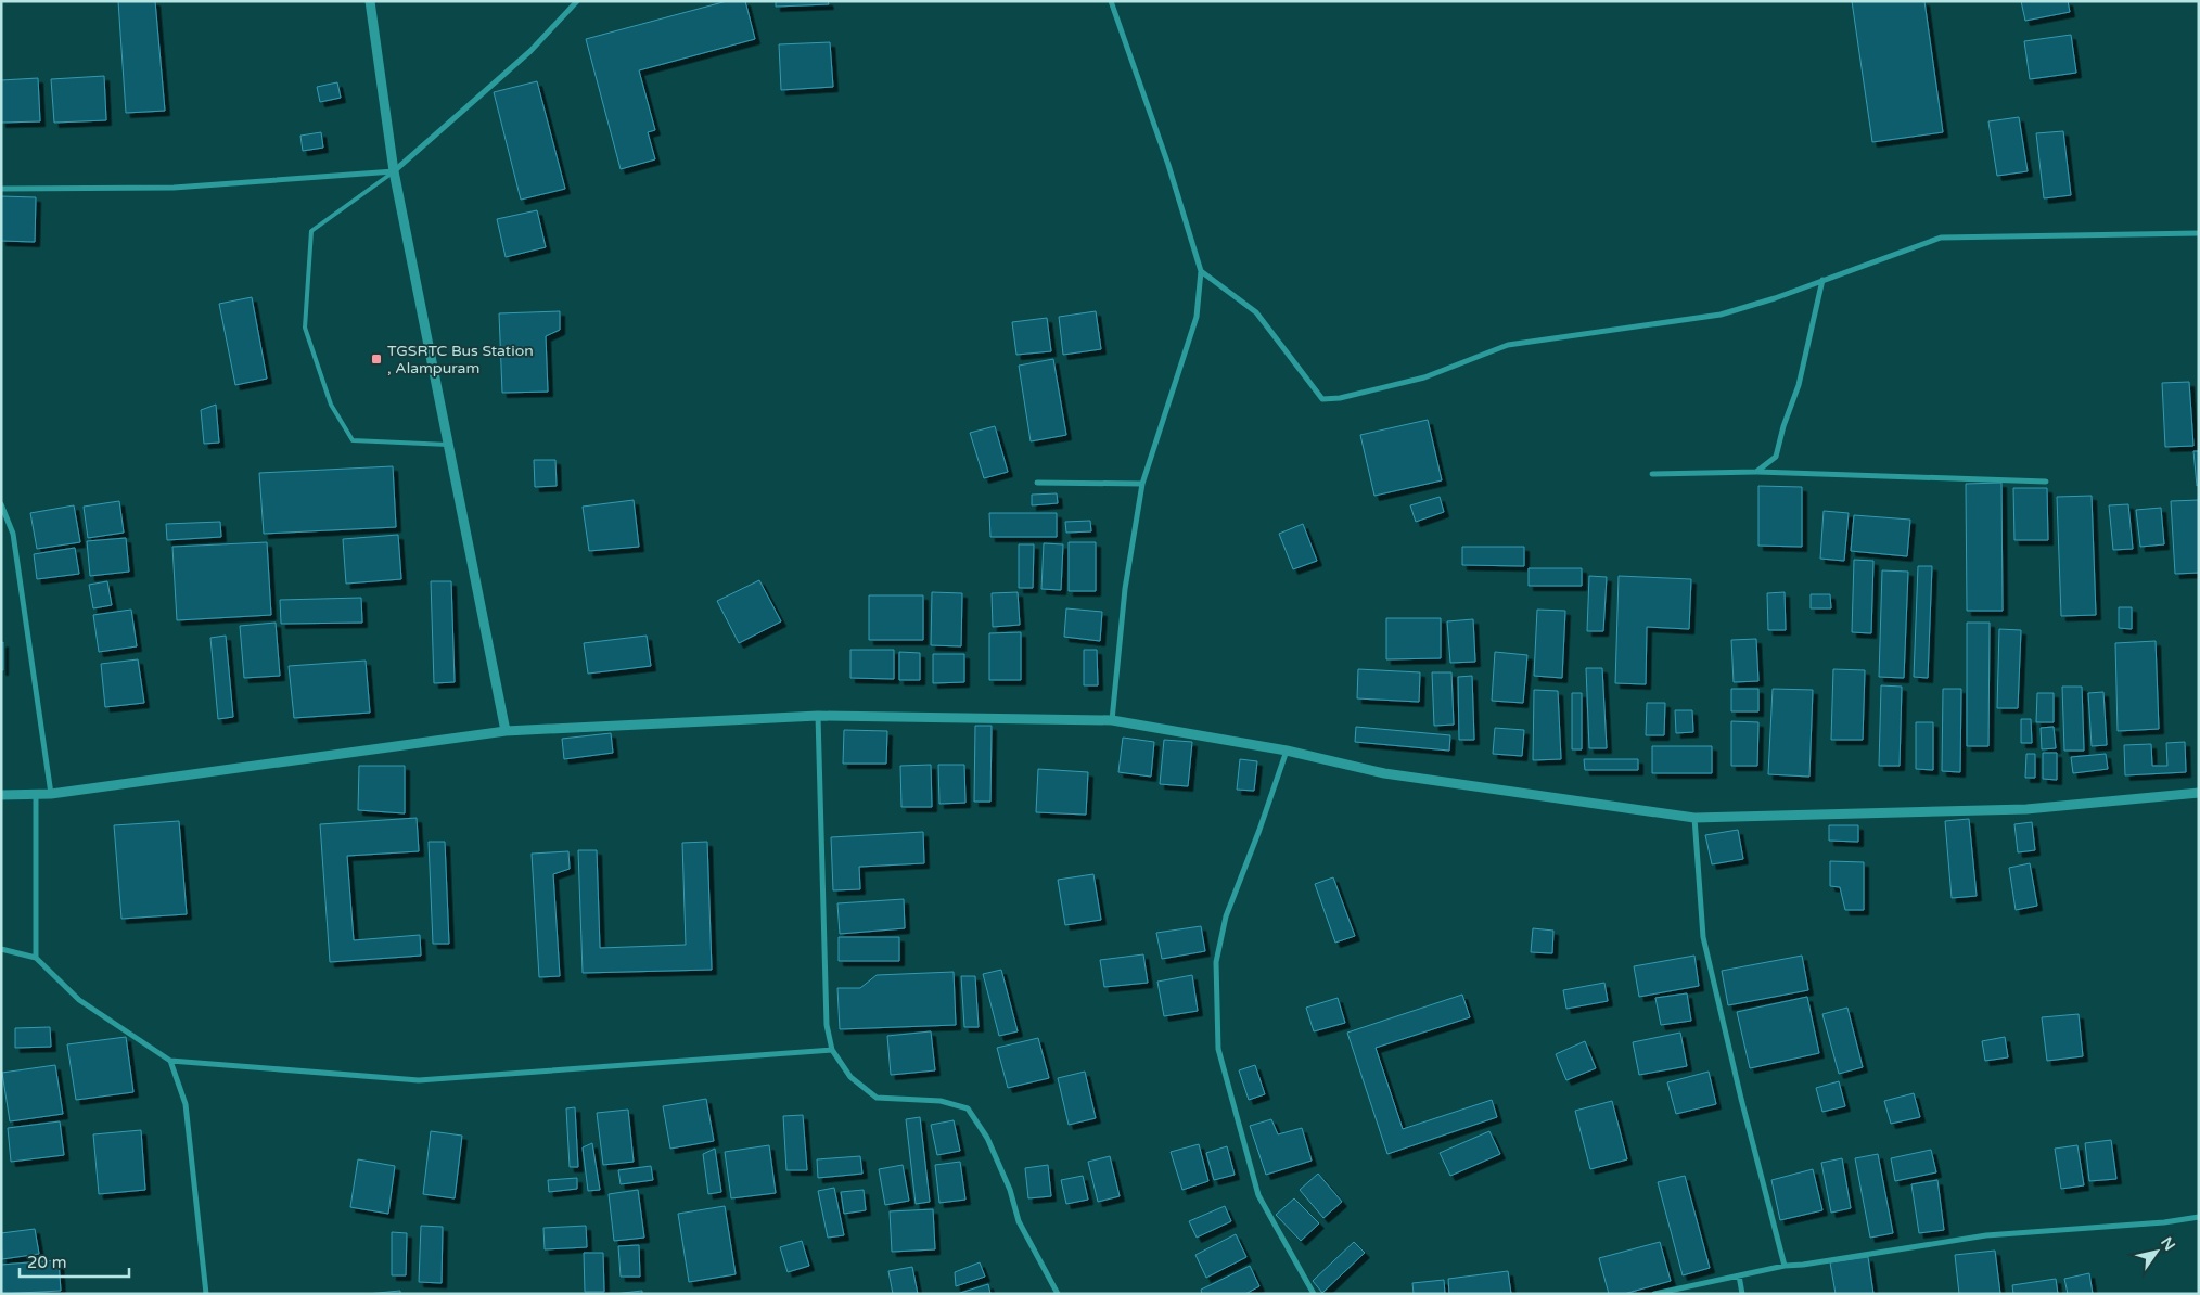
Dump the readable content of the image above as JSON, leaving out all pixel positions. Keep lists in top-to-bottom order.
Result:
{
  "places": {
    "transit": ["TGSRTC Bus Station , Alampuram"]
  },
  "scale_bar": "20 m",
  "north": "top right"
}
